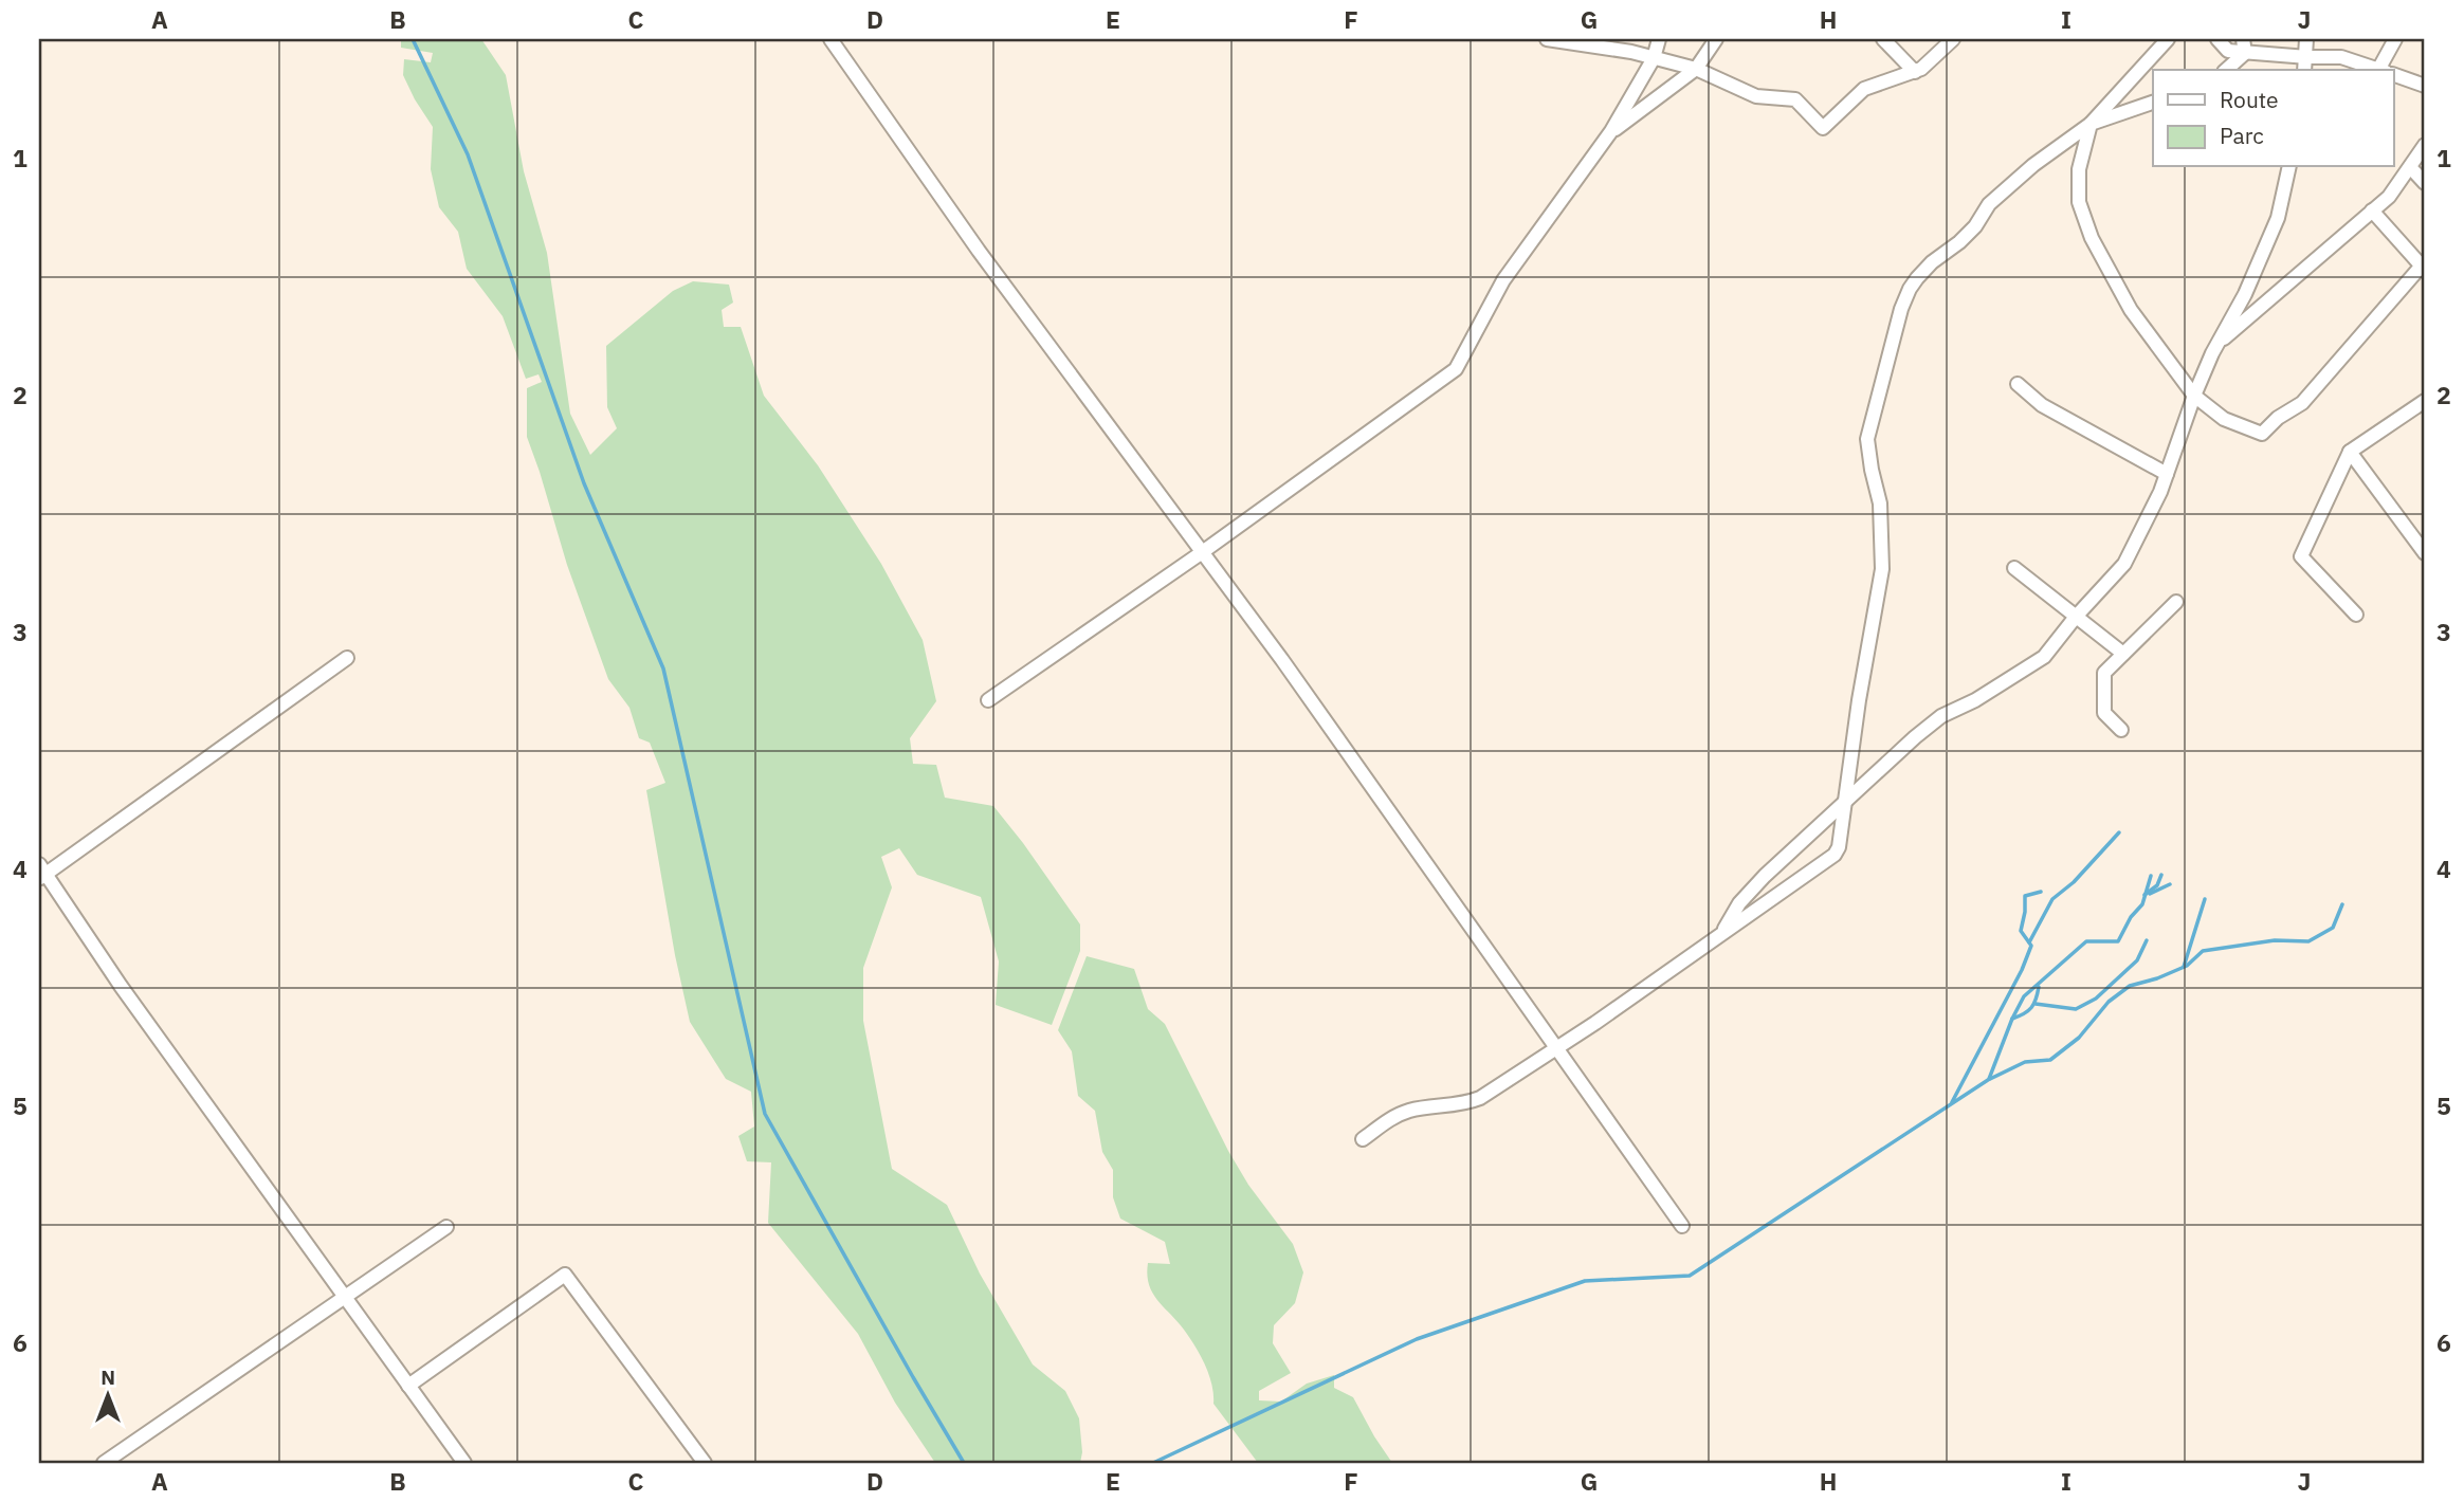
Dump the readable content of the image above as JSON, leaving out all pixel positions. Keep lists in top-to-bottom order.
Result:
{
  "legend": ["Route", "Parc"],
  "north": "top",
  "grid": {
    "columns": [
      "A",
      "B",
      "C",
      "D",
      "E",
      "F",
      "G",
      "H",
      "I",
      "J"
    ],
    "rows": [
      "1",
      "2",
      "3",
      "4",
      "5",
      "6"
    ]
  }
}
